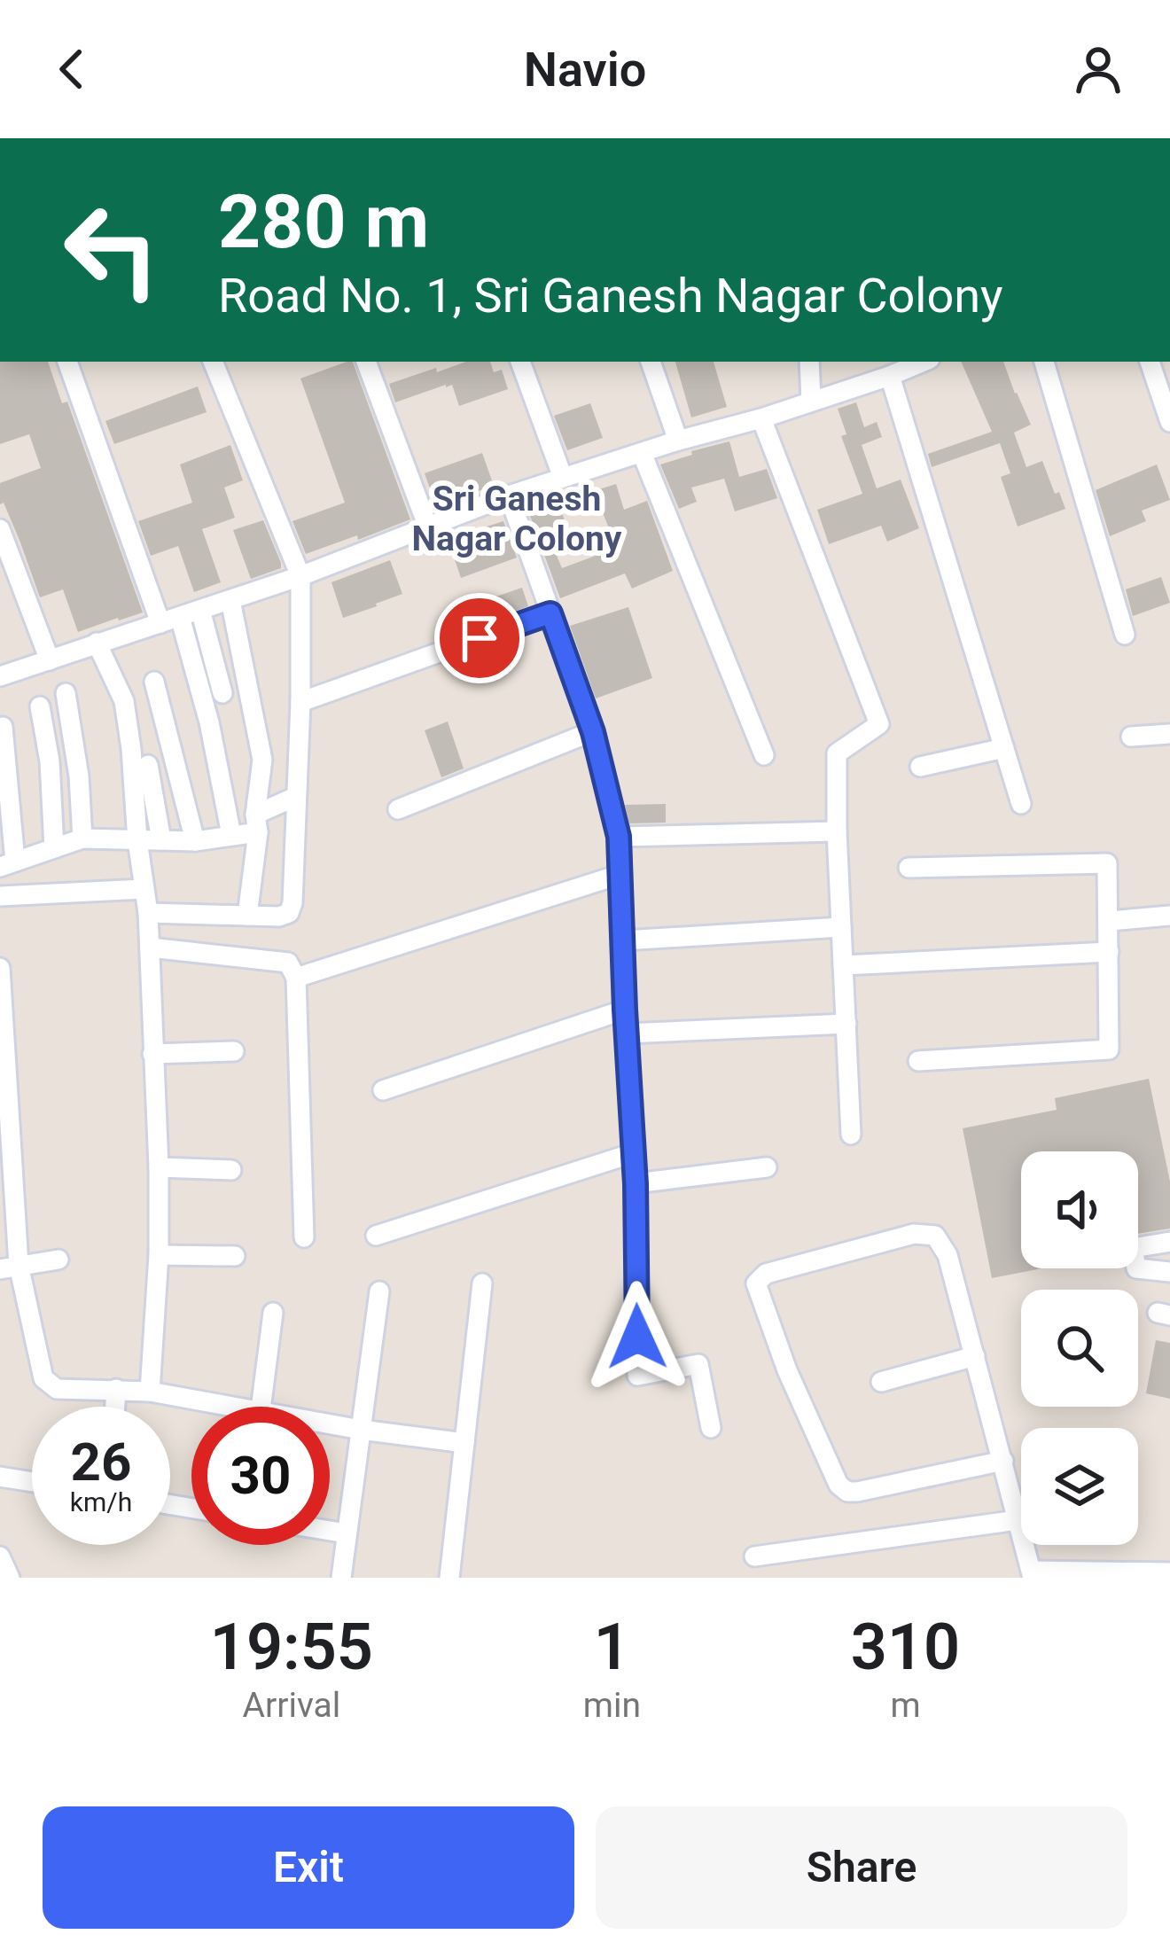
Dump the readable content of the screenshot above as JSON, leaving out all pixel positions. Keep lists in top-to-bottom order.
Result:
{
  "districts": ["Sri Ganesh Nagar Colony"],
  "page": {
    "header": "Navio",
    "turn": ["280 m", "Road No. 1, Sri Ganesh Nagar Colony"],
    "speed": "26 km/h",
    "limit": "30",
    "eta": [
      "19:55",
      "Arrival",
      "1",
      "min",
      "310",
      "m"
    ],
    "buttons": ["Exit", "Share"]
  }
}
